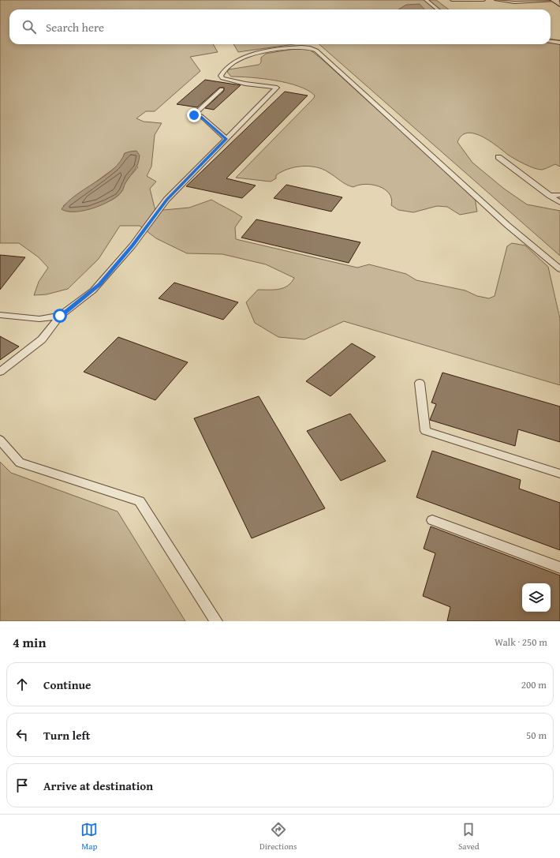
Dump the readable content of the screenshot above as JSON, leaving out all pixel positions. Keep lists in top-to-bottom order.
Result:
{
  "page": {
    "search": "Search here",
    "heading": ["4 min", "Walk · 250 m"],
    "list": [
      ["Continue", "200 m"],
      ["Turn left", "50 m"],
      "Arrive at destination"
    ],
    "nav": ["Map", "Directions", "Saved"]
  }
}
